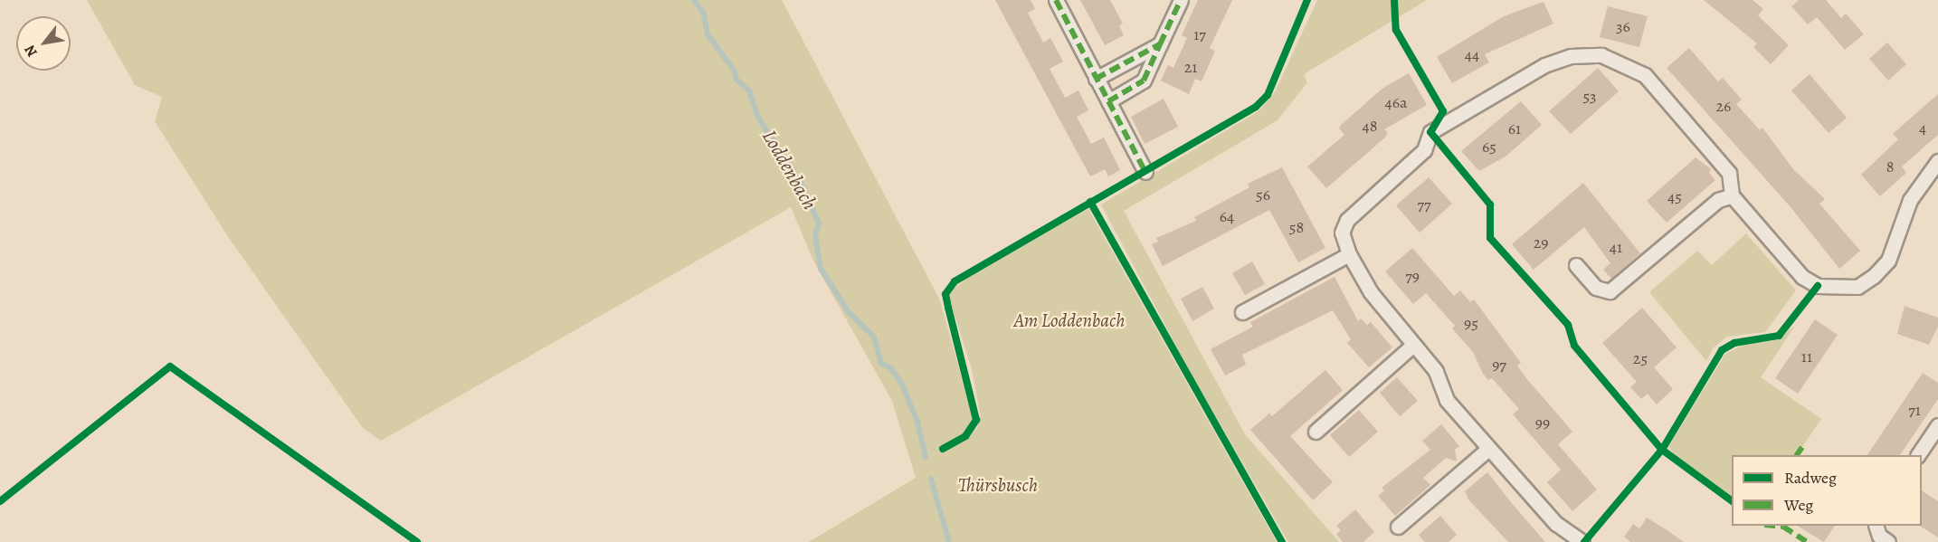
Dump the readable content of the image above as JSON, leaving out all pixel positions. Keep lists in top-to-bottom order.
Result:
{
  "water": ["Loddenbach"],
  "parks": ["Am Loddenbach", "Thürsbusch"],
  "house_numbers": [
    "36",
    "17",
    "44",
    "21",
    "53",
    "46a",
    "26",
    "48",
    "4",
    "61",
    "65",
    "8",
    "56",
    "45",
    "77",
    "64",
    "58",
    "29",
    "41",
    "79",
    "95",
    "11",
    "25",
    "97",
    "71",
    "99"
  ],
  "legend": ["Radweg", "Weg"],
  "north": "bottom left"
}
